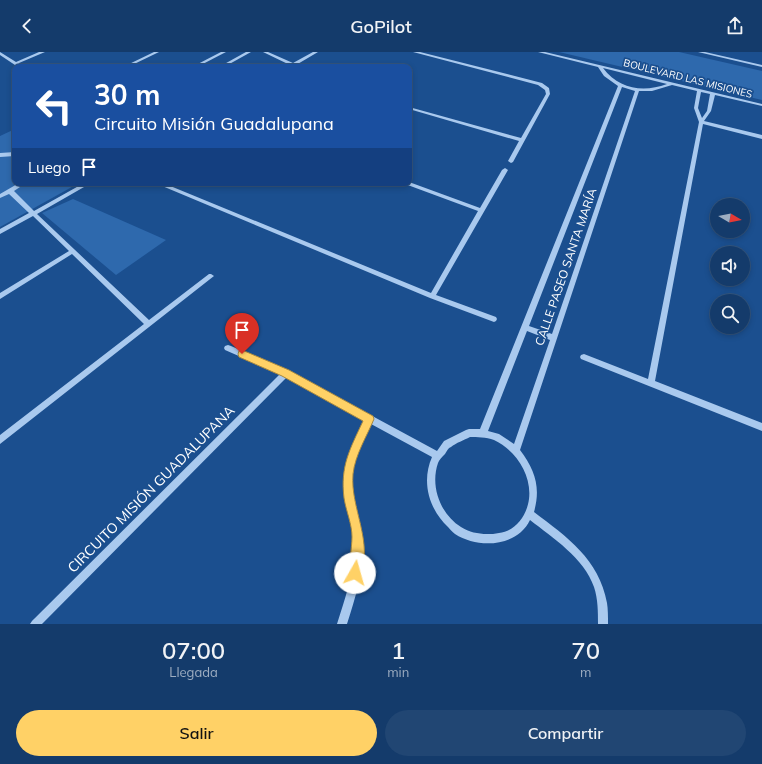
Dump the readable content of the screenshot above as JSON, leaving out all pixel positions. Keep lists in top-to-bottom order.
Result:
{
  "streets": {
    "street": ["BOULEVARD LAS MISIONES", "CALLE PASEO SANTA MARÍA", "CIRCUITO MISIÓN GUADALUPANA"]
  },
  "north": "right",
  "page": {
    "header": "GoPilot",
    "turn": ["30 m", "Circuito Misión Guadalupana"],
    "then": "Luego",
    "eta": [
      "07:00",
      "Llegada",
      "1",
      "min",
      "70",
      "m"
    ],
    "buttons": ["Salir", "Compartir"]
  }
}
